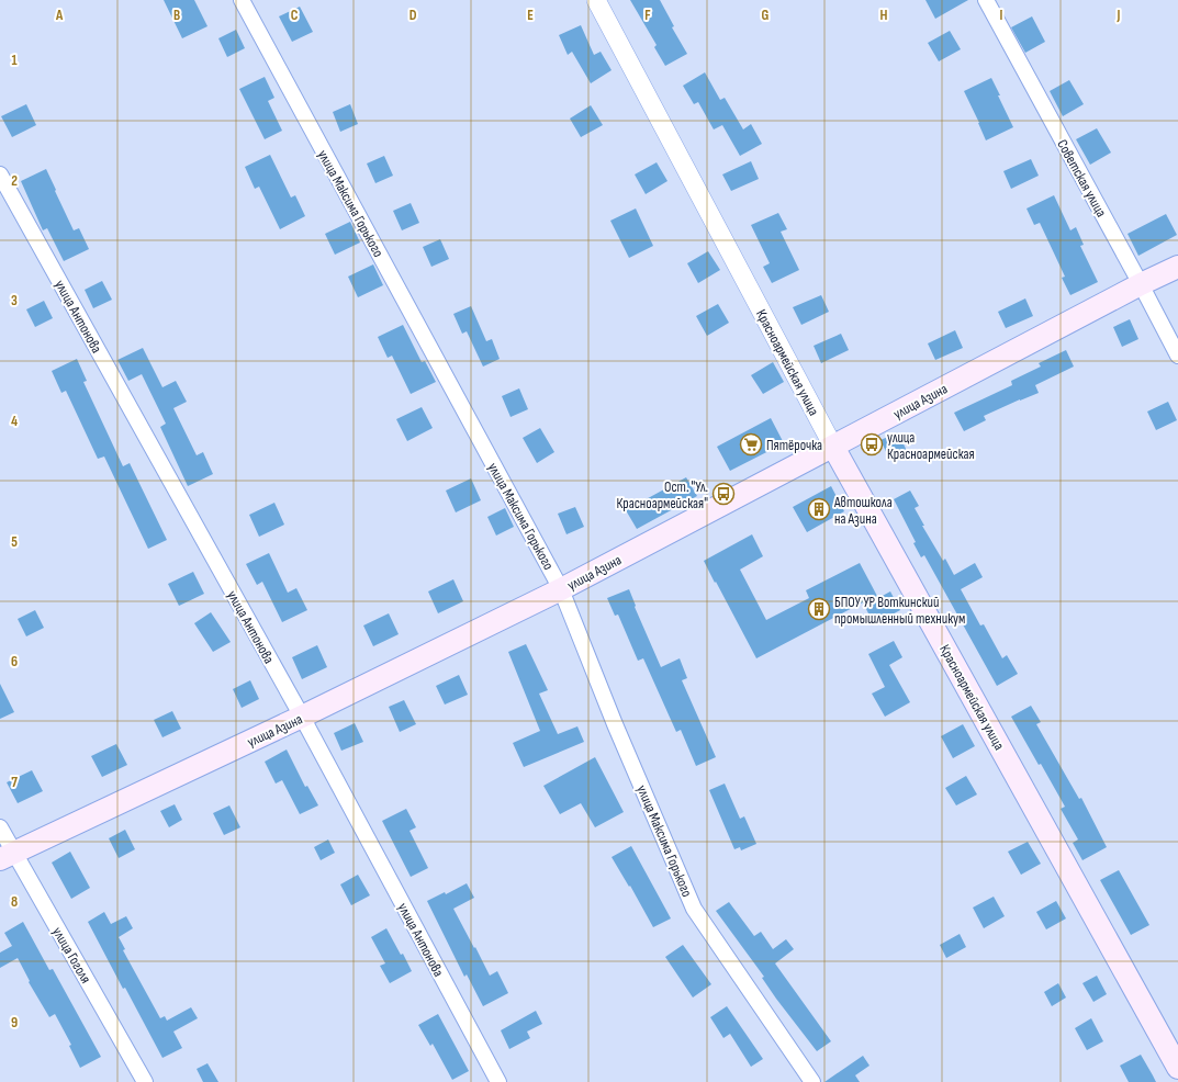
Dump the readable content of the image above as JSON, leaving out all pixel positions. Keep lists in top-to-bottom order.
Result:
{
  "streets": {
    "main road": ["Красноармейская улица", "улица Азина"],
    "street": [
      "Советская улица",
      "улица Максима Горького",
      "улица Антонова",
      "улица Гоголя"
    ]
  },
  "crossings": [
    ["Советская улица", "улица Азина"],
    ["улица Максима Горького", "улица Азина"],
    ["улица Антонова", "улица Азина"],
    ["Красноармейская улица", "улица Азина"],
    ["улица Азина", "улица Гоголя"]
  ],
  "places": {
    "supermarket": ["Пятёрочка"],
    "bus stop": ["улица Красноармейская", "Ост. \"Ул. Красноармейская\""],
    "building": ["Автошкола на Азина", "БПОУ УР Воткинский промышленный техникум"]
  },
  "grid": {
    "columns": [
      "A",
      "B",
      "C",
      "D",
      "E",
      "F",
      "G",
      "H",
      "I",
      "J"
    ],
    "rows": [
      "1",
      "2",
      "3",
      "4",
      "5",
      "6",
      "7",
      "8",
      "9"
    ]
  }
}
